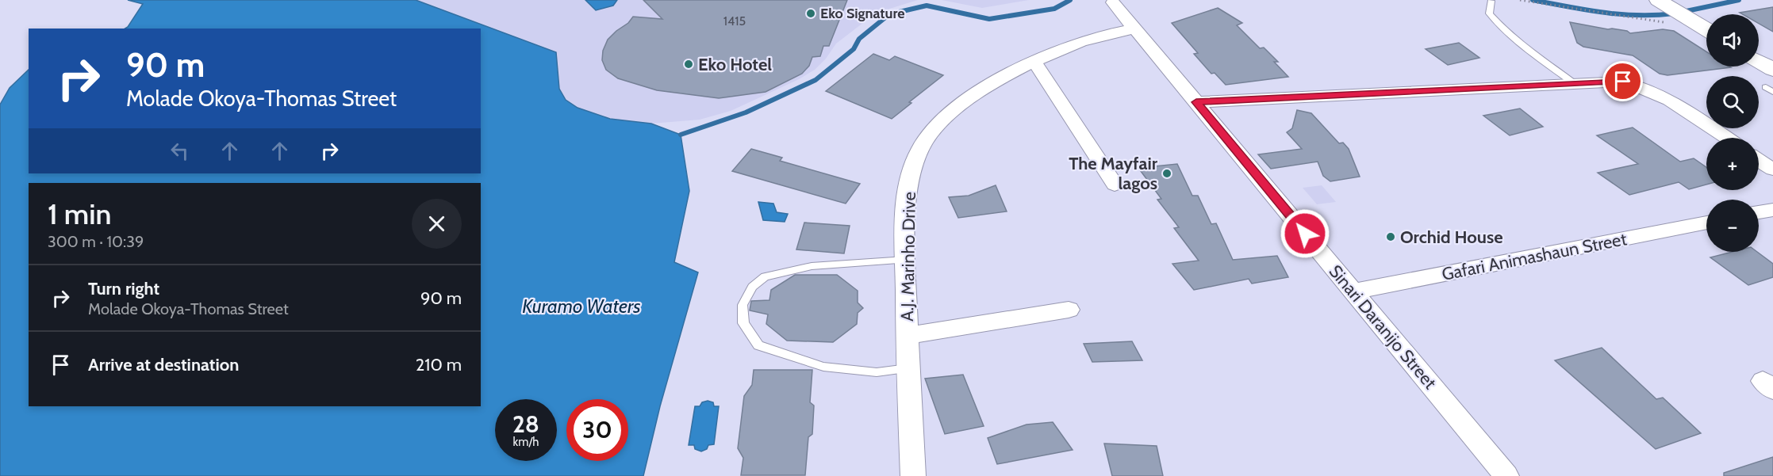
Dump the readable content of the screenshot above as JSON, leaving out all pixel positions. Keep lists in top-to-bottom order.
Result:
{
  "streets": {
    "street": ["A.J. Marinho Drive", "Gafari Animashaun Street", "Sinari Daranijo Street"]
  },
  "crossings": [
    ["A.J. Marinho Drive", "Sinari Daranijo Street"],
    ["Gafari Animashaun Street", "Sinari Daranijo Street"]
  ],
  "water": ["Kuramo Waters"],
  "places": [
    "Eko Signature",
    "Eko Hotel",
    "The Mayfair lagos",
    "Orchid House"
  ],
  "house_numbers": ["1415"],
  "page": {
    "map_buttons": ["+", "−"],
    "turn": ["90 m", "Molade Okoya-Thomas Street"],
    "heading": ["1 min", "300 m · 10:39"],
    "list": [
      {
        "name": "Turn right",
        "note": "Molade Okoya-Thomas Street",
        "value": "90 m"
      },
      {
        "name": "Arrive at destination",
        "value": "210 m"
      }
    ],
    "speed": "28 km/h",
    "limit": "30"
  }
}
